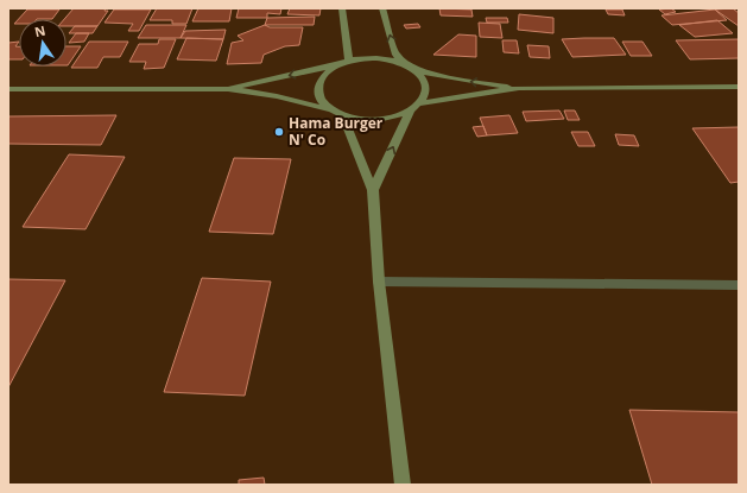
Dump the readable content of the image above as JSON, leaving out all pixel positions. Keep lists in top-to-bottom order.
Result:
{
  "places": ["Hama Burger N' Co"],
  "north": "top"
}
